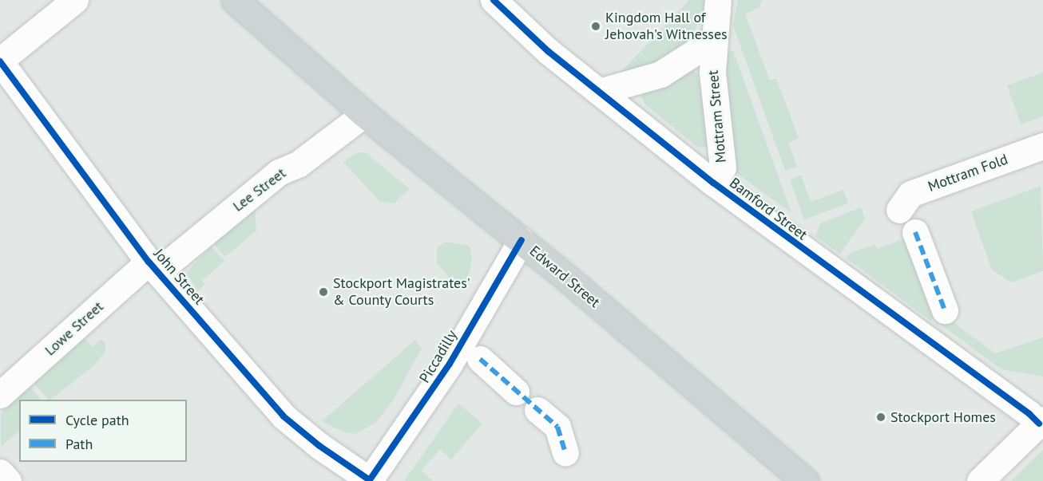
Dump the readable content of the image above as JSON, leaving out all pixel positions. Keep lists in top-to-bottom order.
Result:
{
  "streets": {
    "main road": ["Edward Street"],
    "street": [
      "Mottram Street",
      "Mottram Fold",
      "Lee Street",
      "Bamford Street",
      "John Street",
      "Lowe Street",
      "Piccadilly"
    ]
  },
  "crossings": [
    ["Mottram Street", "Bamford Street"],
    ["Lee Street", "John Street"],
    ["Lee Street", "Edward Street"],
    ["Lee Street", "Lowe Street"],
    ["John Street", "Lowe Street"],
    ["John Street", "Piccadilly"],
    ["Edward Street", "Piccadilly"]
  ],
  "places": ["Kingdom Hall of Jehovah's Witnesses", "Stockport Magistrates' & County Courts", "Stockport Homes"],
  "legend": ["Cycle path", "Path"]
}
